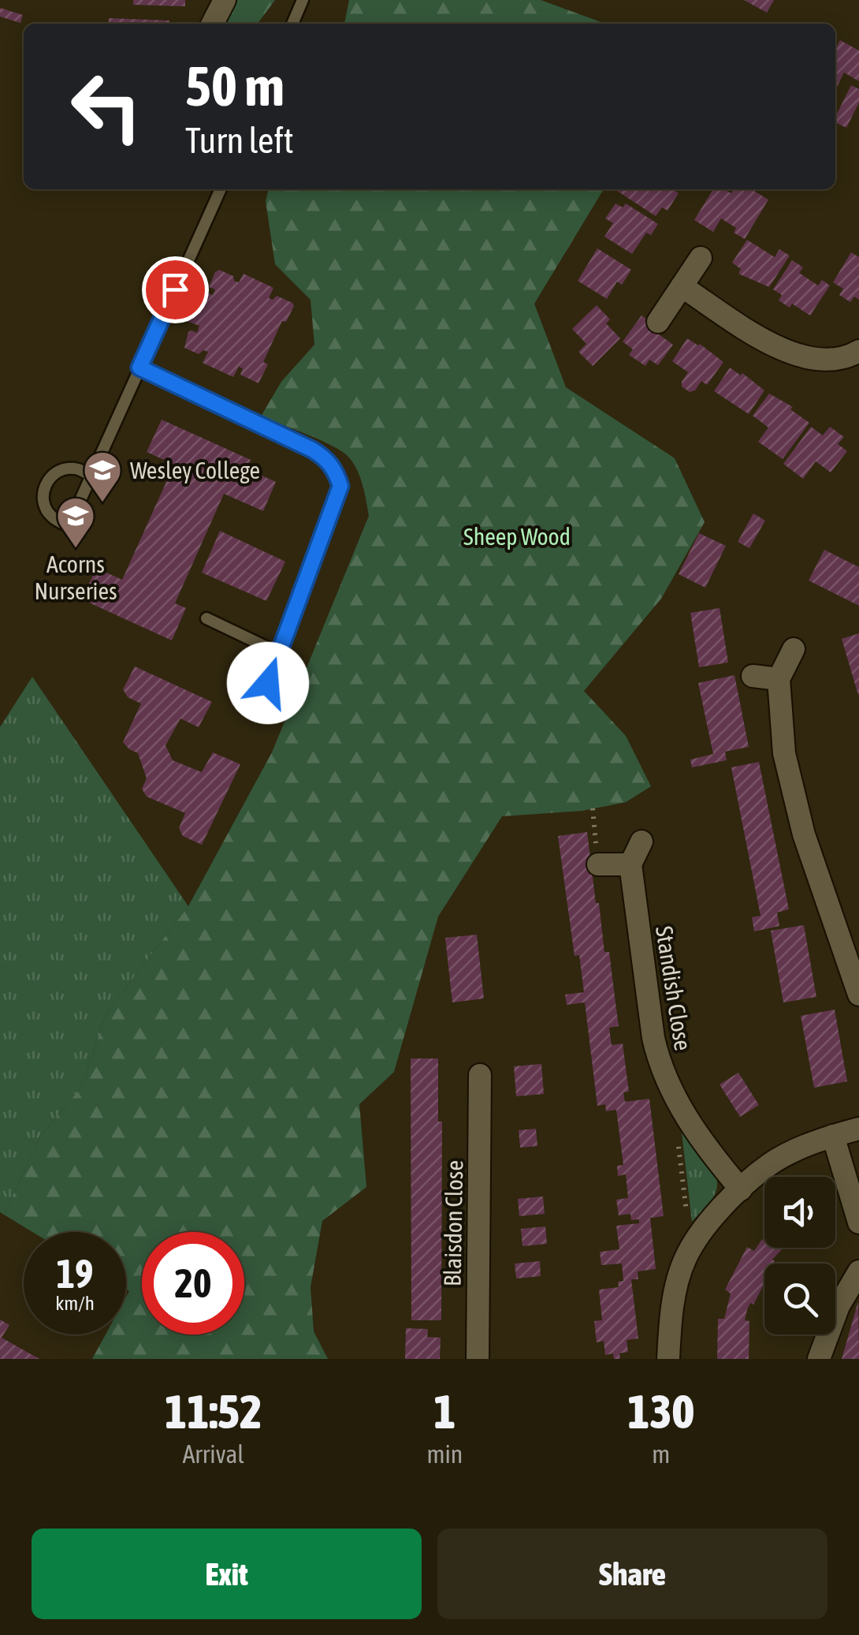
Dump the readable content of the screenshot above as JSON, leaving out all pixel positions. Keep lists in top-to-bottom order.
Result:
{
  "streets": {
    "street": ["Standish Close", "Blaisdon Close"]
  },
  "parks": ["Sheep Wood"],
  "places": {
    "school or university": ["Wesley College", "Acorns Nurseries"]
  },
  "page": {
    "turn": ["50 m", "Turn left"],
    "speed": "19 km/h",
    "limit": "20",
    "eta": [
      "11:52",
      "Arrival",
      "1",
      "min",
      "130",
      "m"
    ],
    "buttons": ["Exit", "Share"]
  }
}
